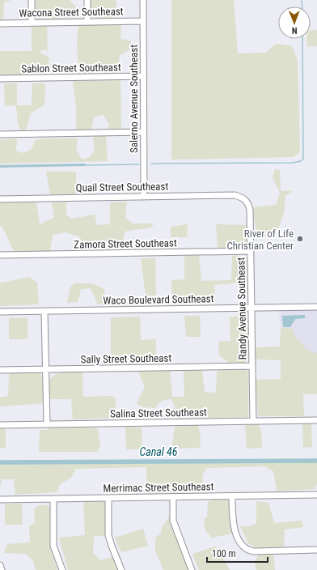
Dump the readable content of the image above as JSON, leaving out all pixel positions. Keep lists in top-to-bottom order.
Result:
{
  "streets": {
    "street": [
      "Wacona Street Southeast",
      "Sablon Street Southeast",
      "Salerno Avenue Southeast",
      "Quail Street Southeast",
      "Zamora Street Southeast",
      "Waco Boulevard Southeast",
      "Randy Avenue Southeast",
      "Sally Street Southeast",
      "Salina Street Southeast",
      "Merrimac Street Southeast"
    ]
  },
  "crossings": [
    ["Wacona Street Southeast", "Salerno Avenue Southeast"],
    ["Sablon Street Southeast", "Salerno Avenue Southeast"],
    ["Salerno Avenue Southeast", "Quail Street Southeast"],
    ["Quail Street Southeast", "Randy Avenue Southeast"],
    ["Zamora Street Southeast", "Randy Avenue Southeast"],
    ["Waco Boulevard Southeast", "Randy Avenue Southeast"],
    ["Randy Avenue Southeast", "Sally Street Southeast"],
    ["Randy Avenue Southeast", "Salina Street Southeast"]
  ],
  "water": ["Canal 46"],
  "places": ["River of Life Christian Center"],
  "scale_bar": "100 m",
  "north": "bottom"
}
